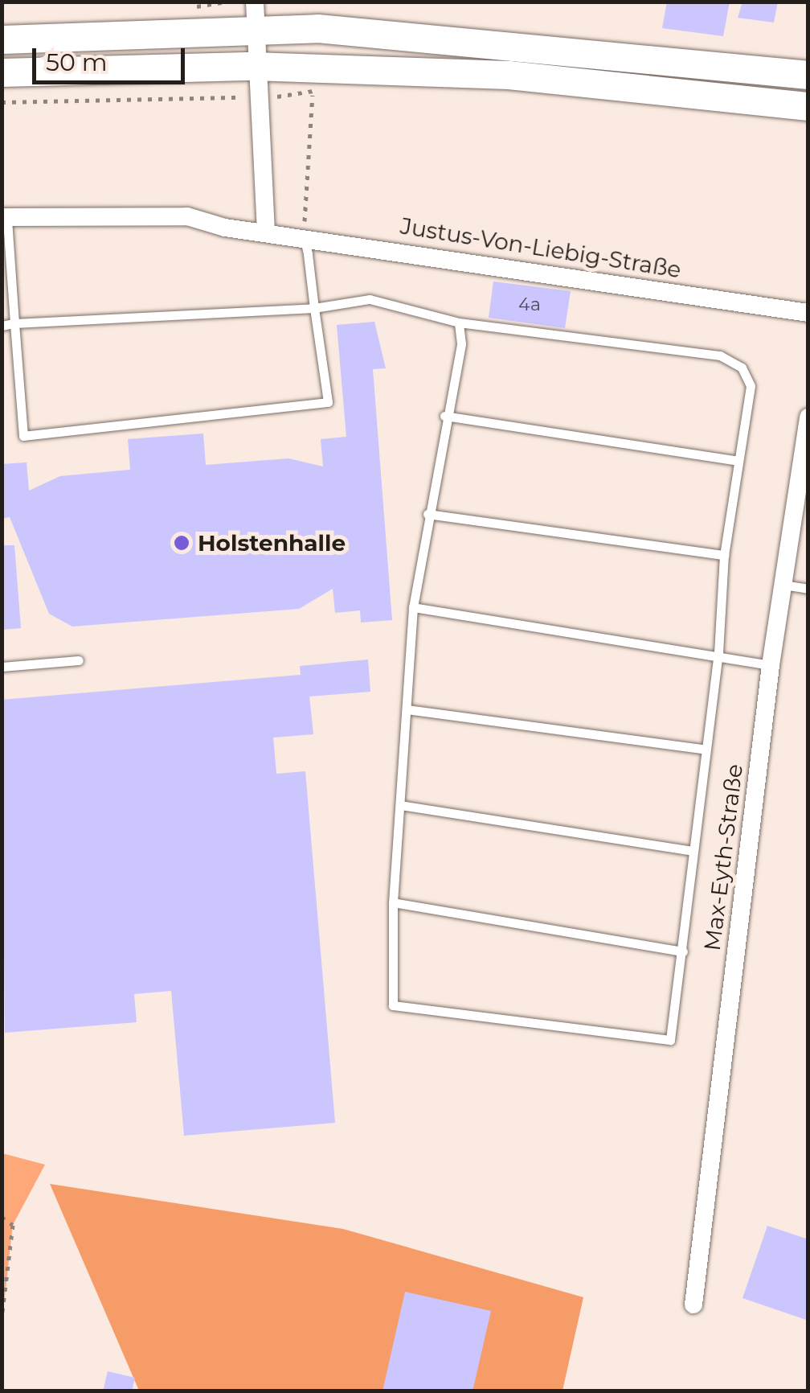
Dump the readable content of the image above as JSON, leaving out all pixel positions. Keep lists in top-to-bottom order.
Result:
{
  "streets": {
    "street": ["Justus-Von-Liebig-Straße", "Max-Eyth-Straße"]
  },
  "places": ["Holstenhalle"],
  "house_numbers": ["4a"],
  "scale_bar": "50 m"
}
